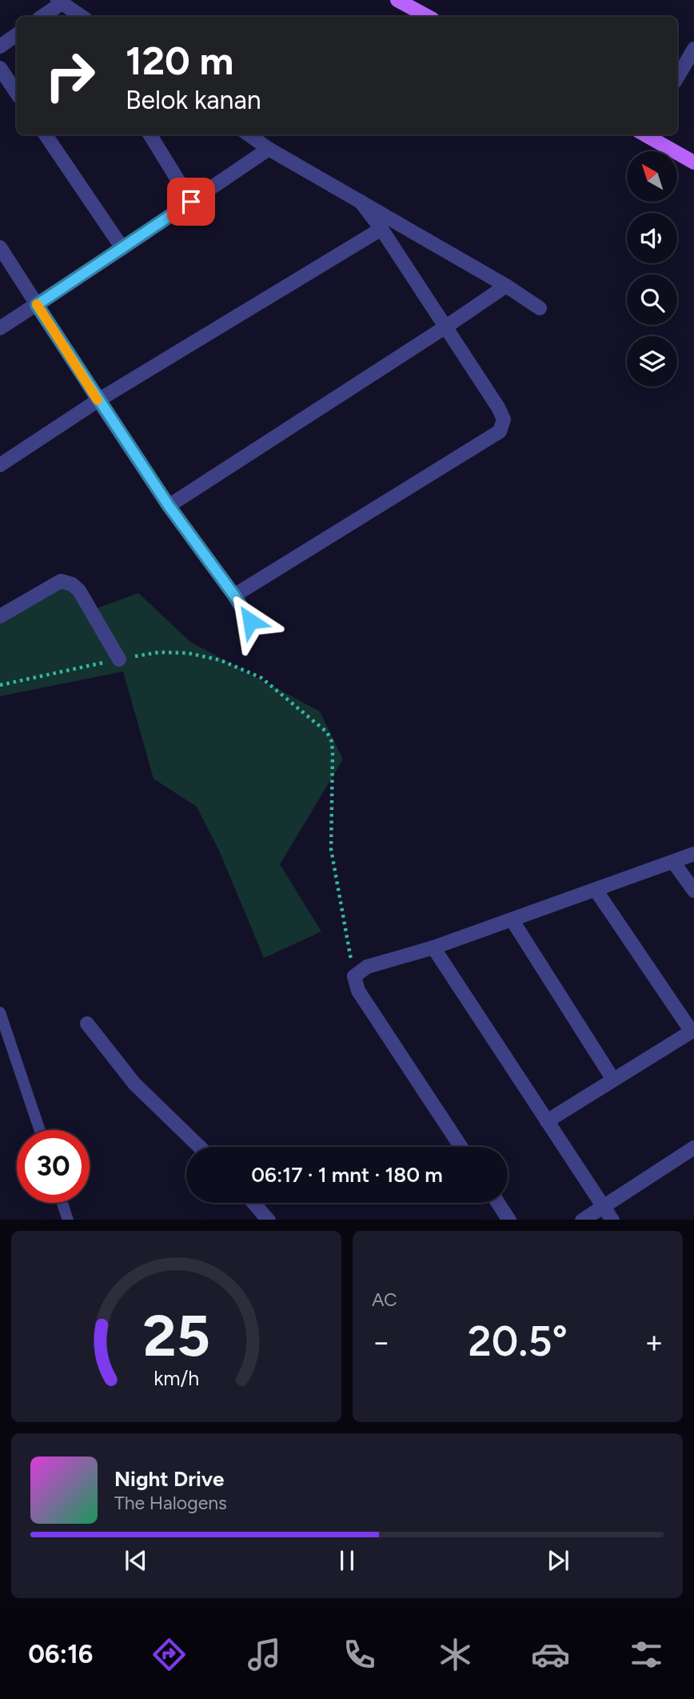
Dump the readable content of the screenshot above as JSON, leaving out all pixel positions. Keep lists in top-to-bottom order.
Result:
{
  "north": "top left",
  "page": {
    "turn": ["120 m", "Belok kanan"],
    "limit": "30",
    "trip": "06:17 · 1 mnt · 180 m",
    "tile": "AC",
    "heat": ["−", "20.5°", "+"],
    "song": ["Night Drive", "The Halogens"],
    "tabs": "06:16",
    "gauge": ["25", "km/h"]
  }
}
